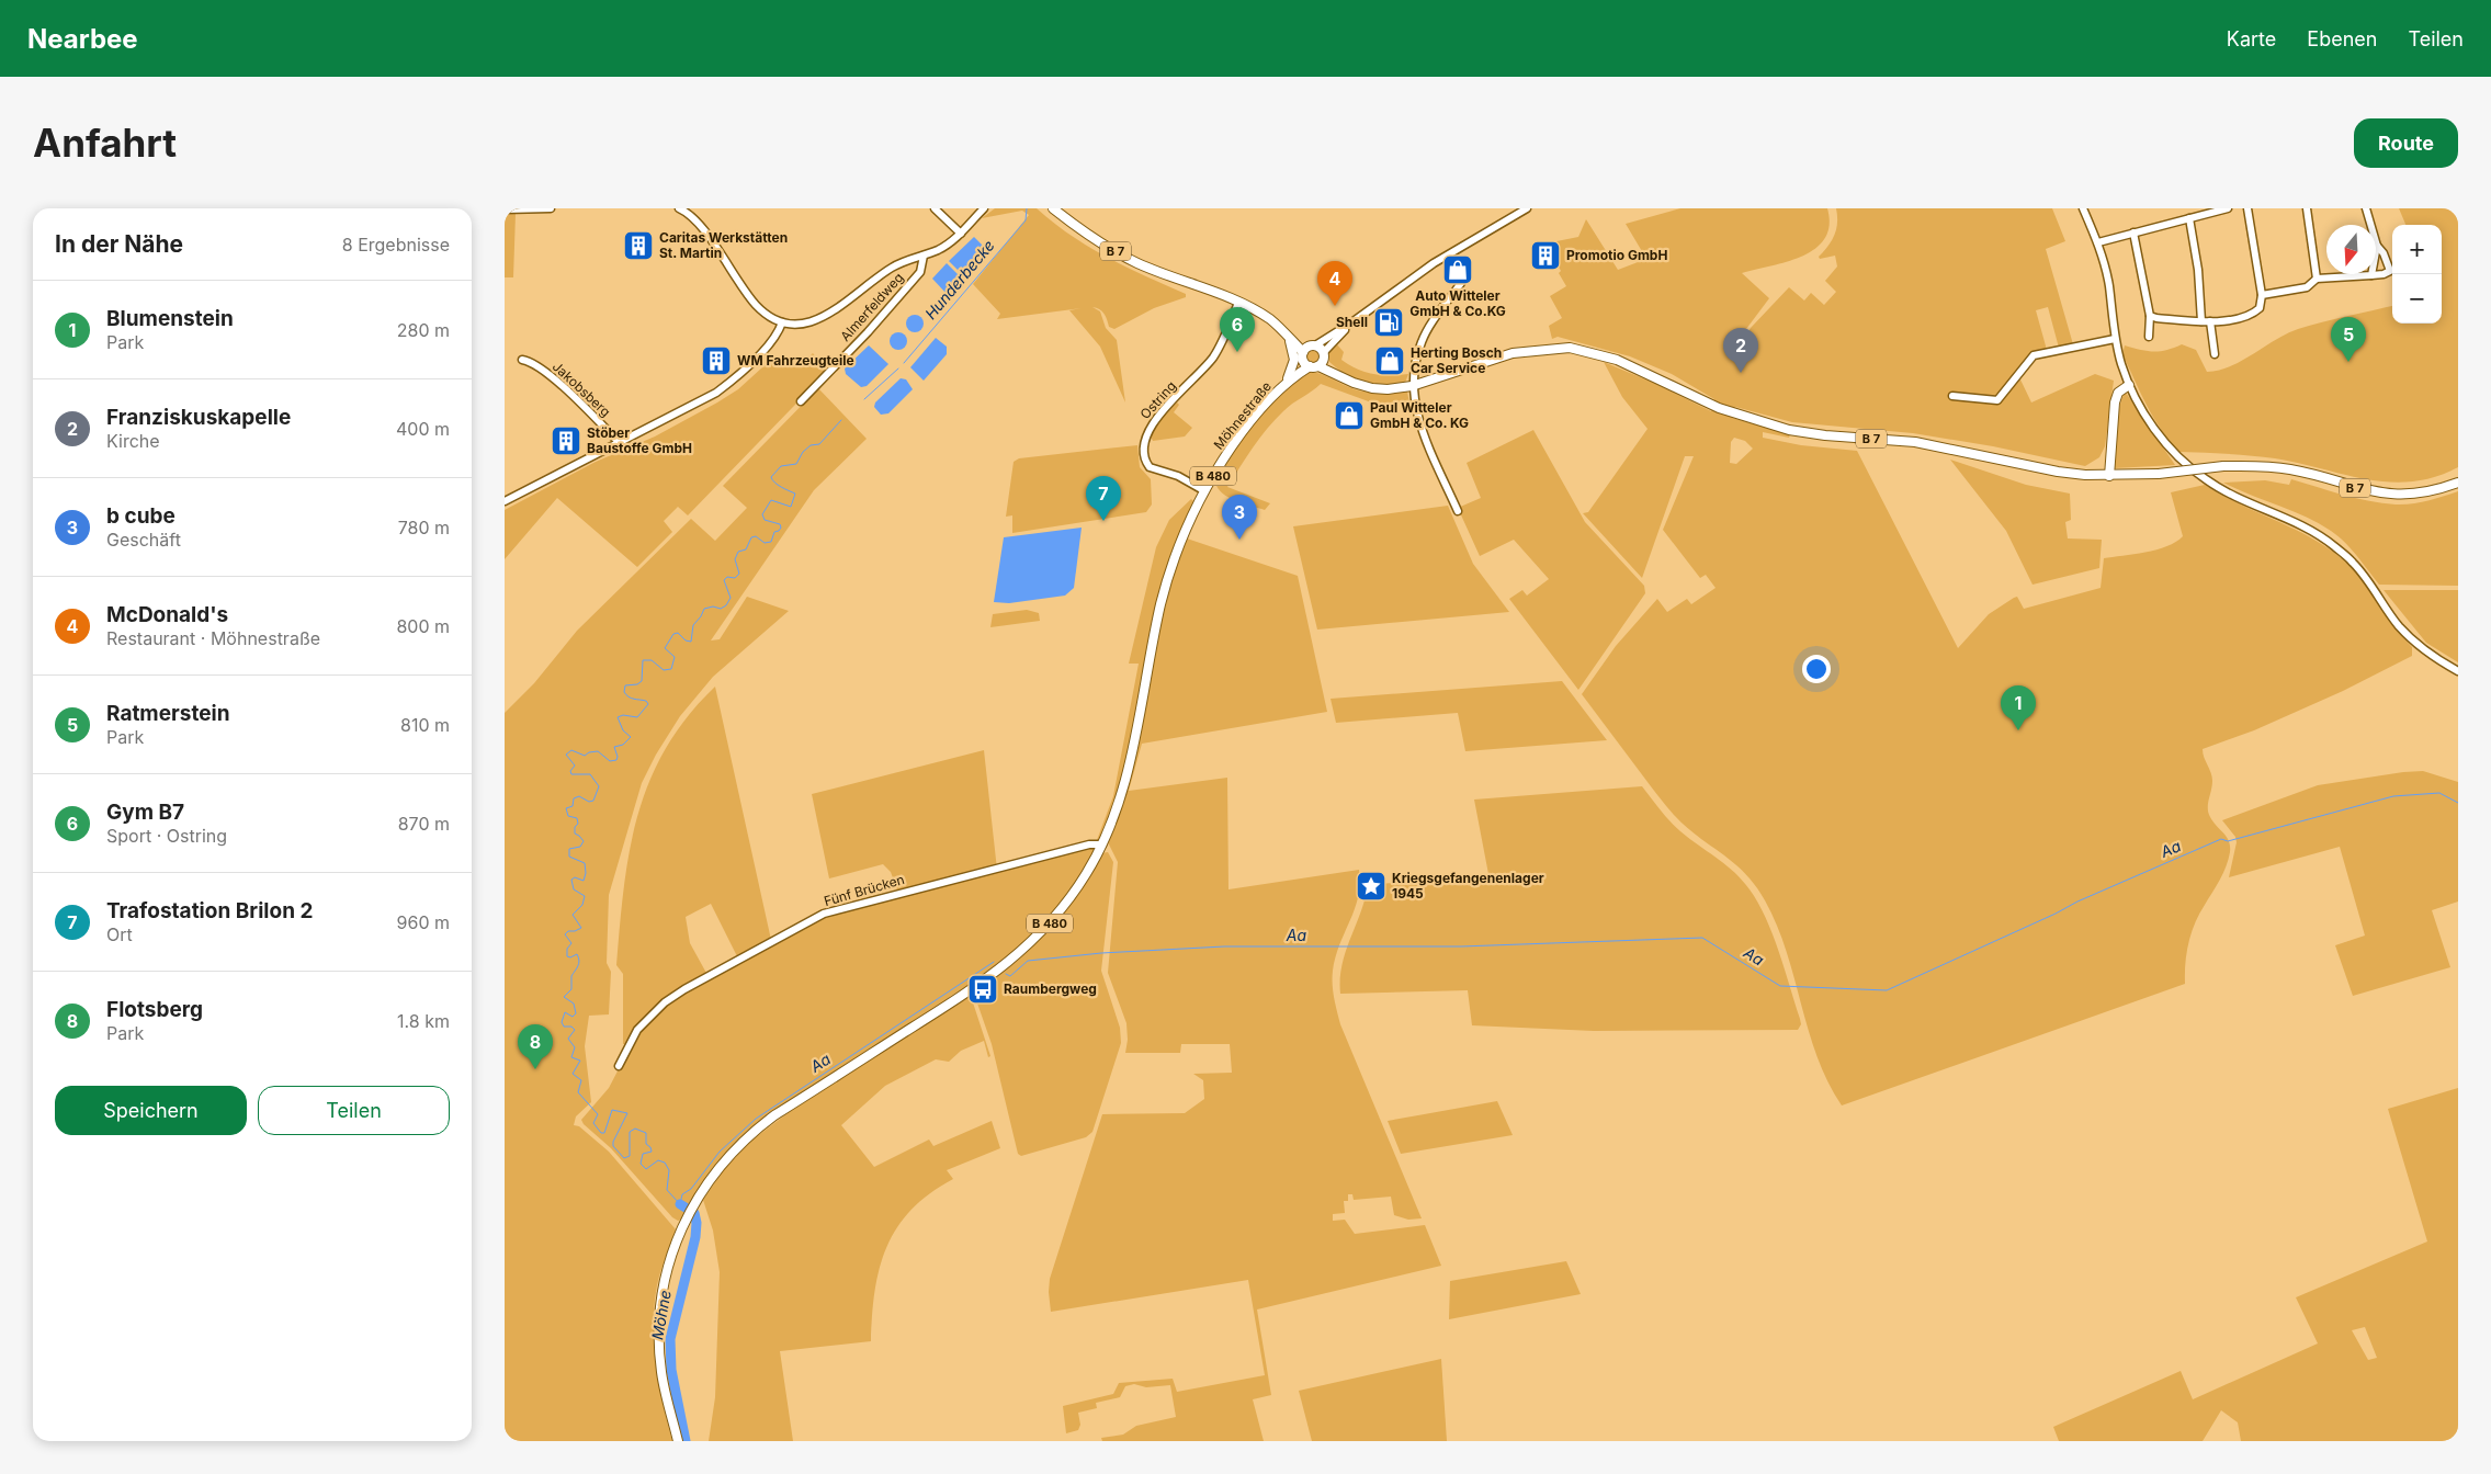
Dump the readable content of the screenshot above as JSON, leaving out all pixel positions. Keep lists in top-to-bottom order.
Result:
{
  "streets": {
    "main road": ["B 7", "Möhnestraße", "B 480"],
    "street": [
      "Almerfeldweg",
      "Jakobsberg",
      "Ostring",
      "Fünf Brücken"
    ]
  },
  "crossings": [
    ["B 7", "Ostring"],
    ["B 7", "B 480"],
    ["Ostring", "Möhnestraße"],
    ["Möhnestraße", "B 480"],
    ["Möhnestraße", "Fünf Brücken"],
    ["B 480", "Fünf Brücken"]
  ],
  "water": ["Hunderbecke", "Aa", "Möhne"],
  "places": {
    "building": [
      "Caritas Werkstätten St. Martin",
      "Promotio GmbH",
      "WM Fahrzeugteile",
      "Stöber Baustoffe GmbH"
    ],
    "shop": ["Auto Witteler GmbH & Co.KG", "Herting Bosch Car Service", "Paul Witteler GmbH & Co. KG"],
    "fuel station": ["Shell"],
    "place": ["Kriegsgefangenenlager 1945"],
    "bus stop": ["Raumbergweg"]
  },
  "north": "bottom",
  "page": {
    "header": "Nearbee",
    "nav": ["Karte", "Ebenen", "Teilen"],
    "buttons": [
      "Route",
      ["Speichern", "Teilen"]
    ],
    "title": "Anfahrt",
    "heading": ["In der Nähe", "8 Ergebnisse"],
    "map_buttons": ["+", "−"],
    "pins": [
      "4",
      "6",
      "5",
      "2",
      "7",
      "3",
      "1",
      "8"
    ],
    "list": [
      {
        "mark": "1",
        "name": "Blumenstein",
        "note": "Park",
        "value": "280 m"
      },
      {
        "mark": "2",
        "name": "Franziskuskapelle",
        "note": "Kirche",
        "value": "400 m"
      },
      {
        "mark": "3",
        "name": "b cube",
        "note": "Geschäft",
        "value": "780 m"
      },
      {
        "mark": "4",
        "name": "McDonald's",
        "note": "Restaurant · Möhnestraße",
        "value": "800 m"
      },
      {
        "mark": "5",
        "name": "Ratmerstein",
        "note": "Park",
        "value": "810 m"
      },
      {
        "mark": "6",
        "name": "Gym B7",
        "note": "Sport · Ostring",
        "value": "870 m"
      },
      {
        "mark": "7",
        "name": "Trafostation Brilon 2",
        "note": "Ort",
        "value": "960 m"
      },
      {
        "mark": "8",
        "name": "Flotsberg",
        "note": "Park",
        "value": "1.8 km"
      }
    ]
  }
}
